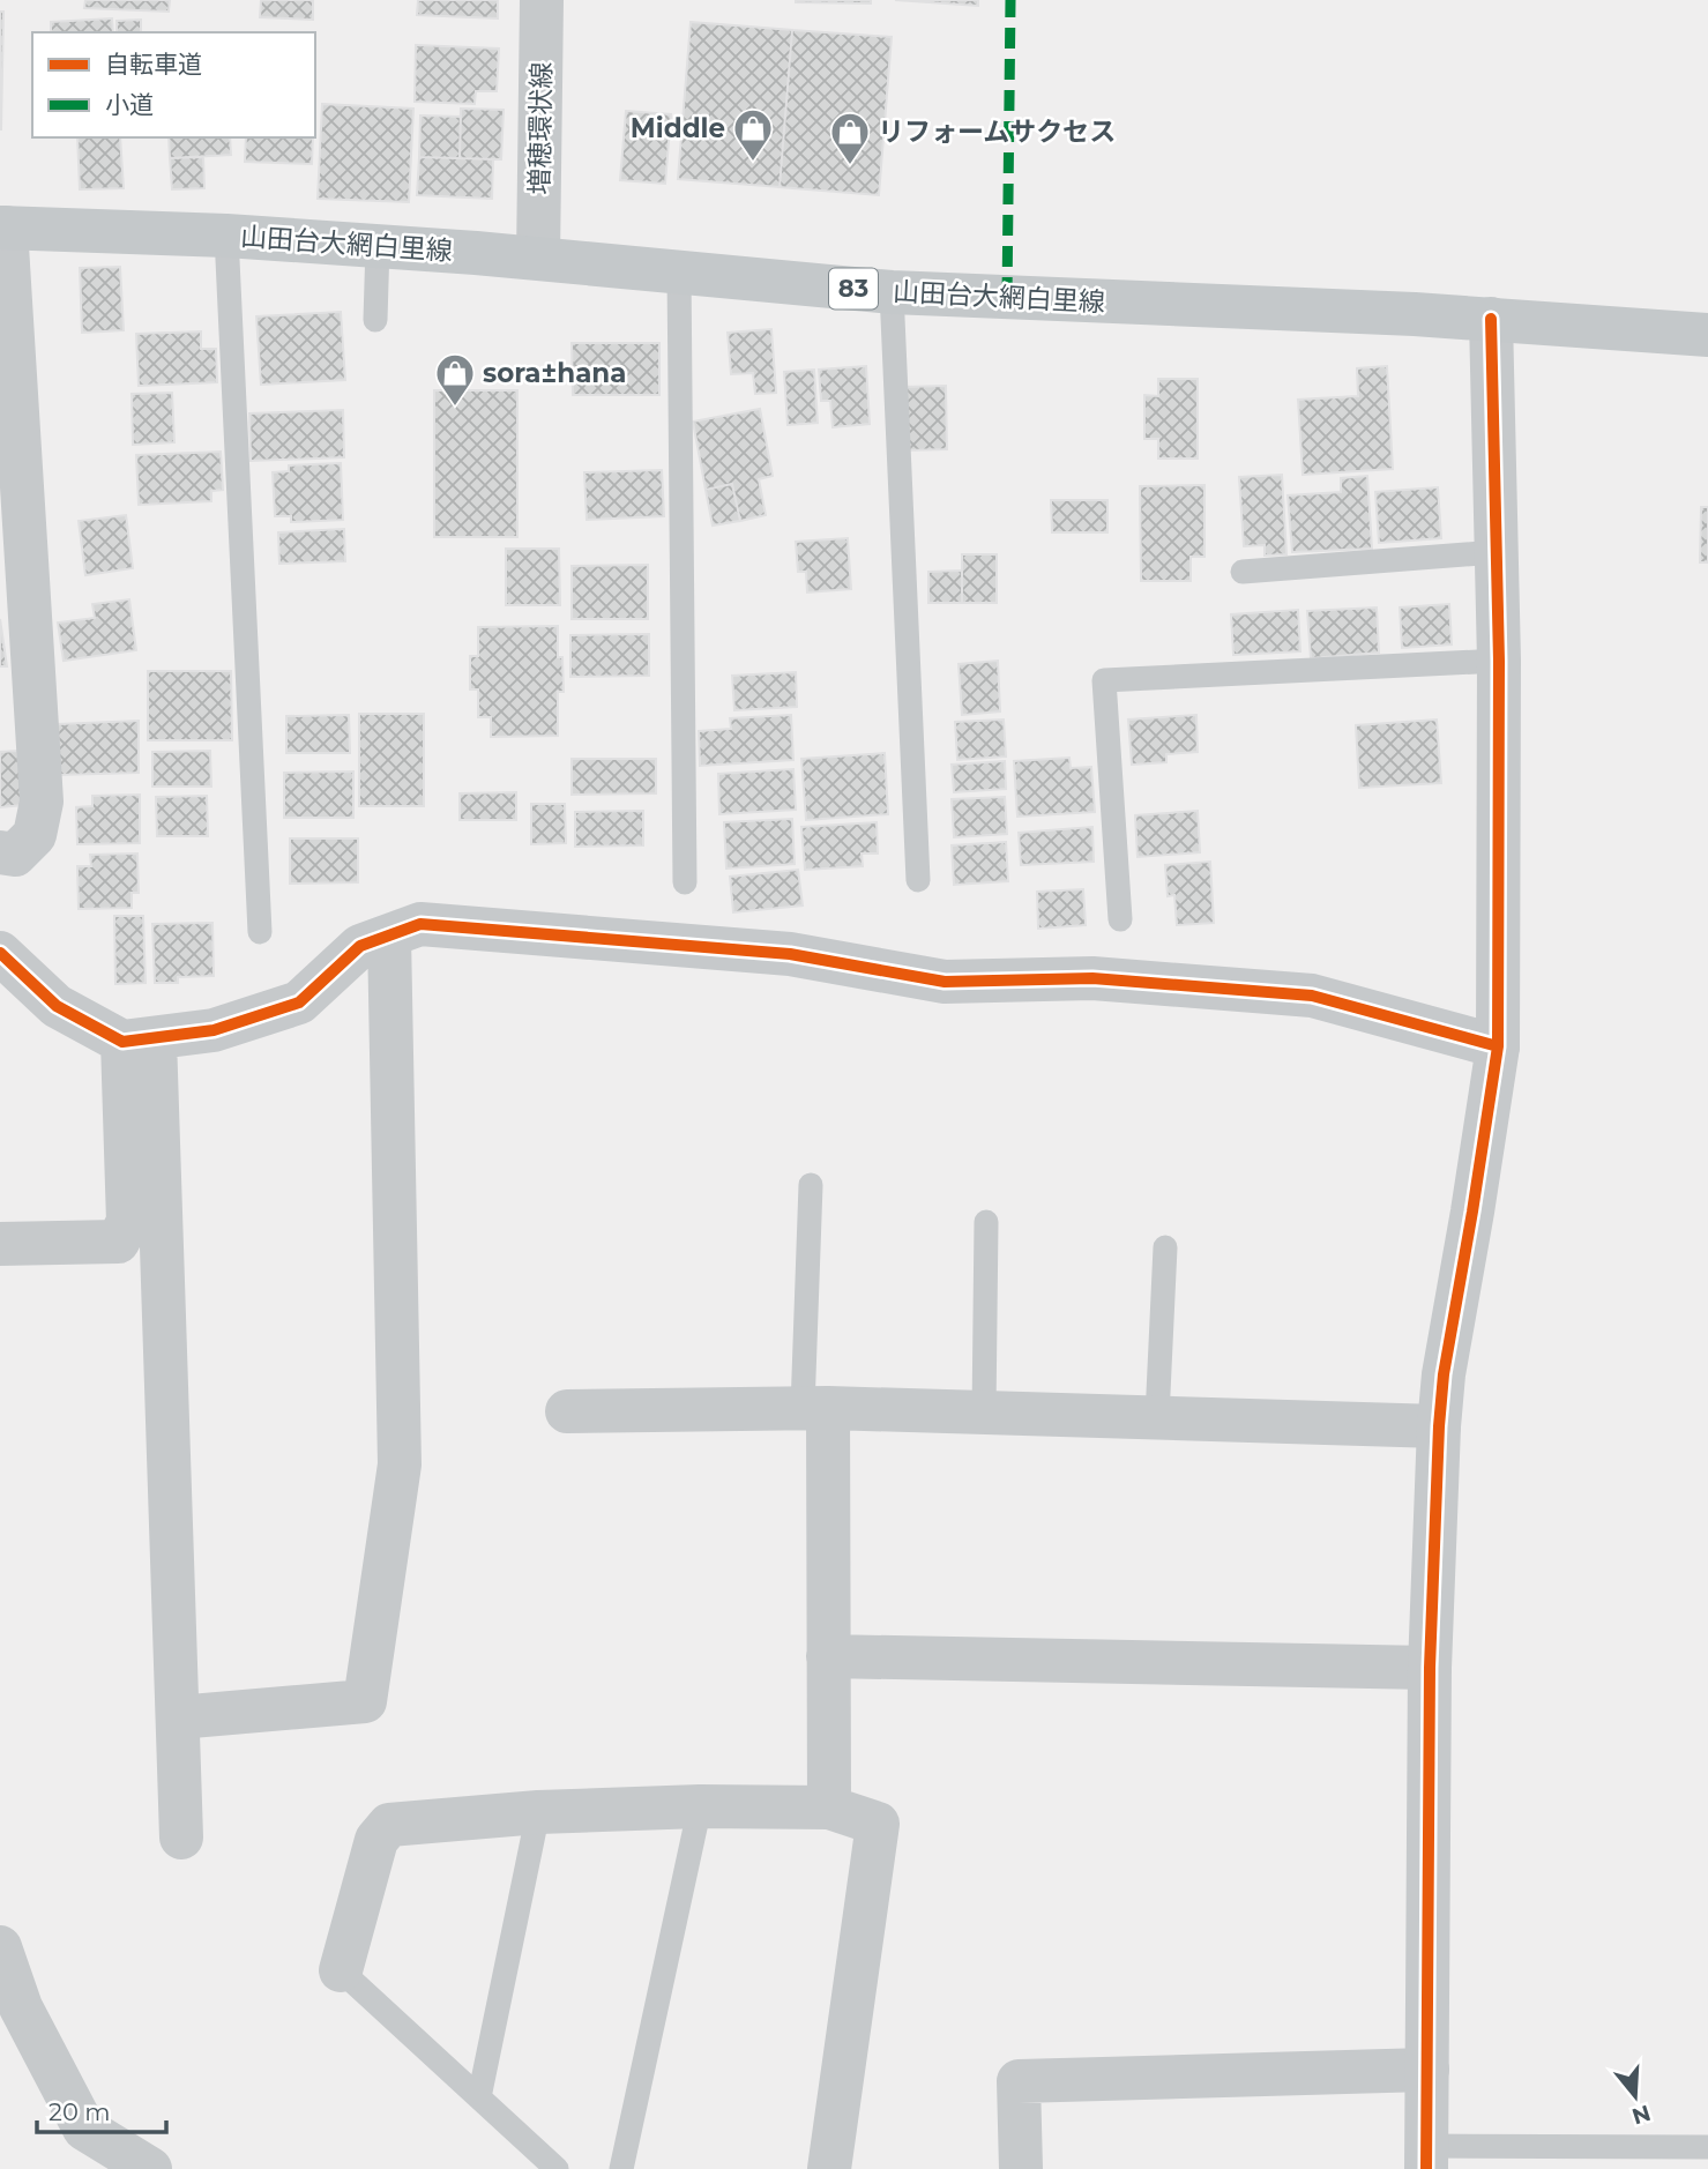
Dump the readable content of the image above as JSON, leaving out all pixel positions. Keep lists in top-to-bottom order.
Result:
{
  "streets": {
    "main road": ["山田台大網白里線", "83"],
    "street": ["増穂環状線"]
  },
  "crossings": [
    ["増穂環状線", "山田台大網白里線"]
  ],
  "places": {
    "shop": ["Middle", "リフォームサクセス", "sora±hana"]
  },
  "legend": ["自転車道", "小道"],
  "scale_bar": "20 m",
  "north": "bottom"
}
